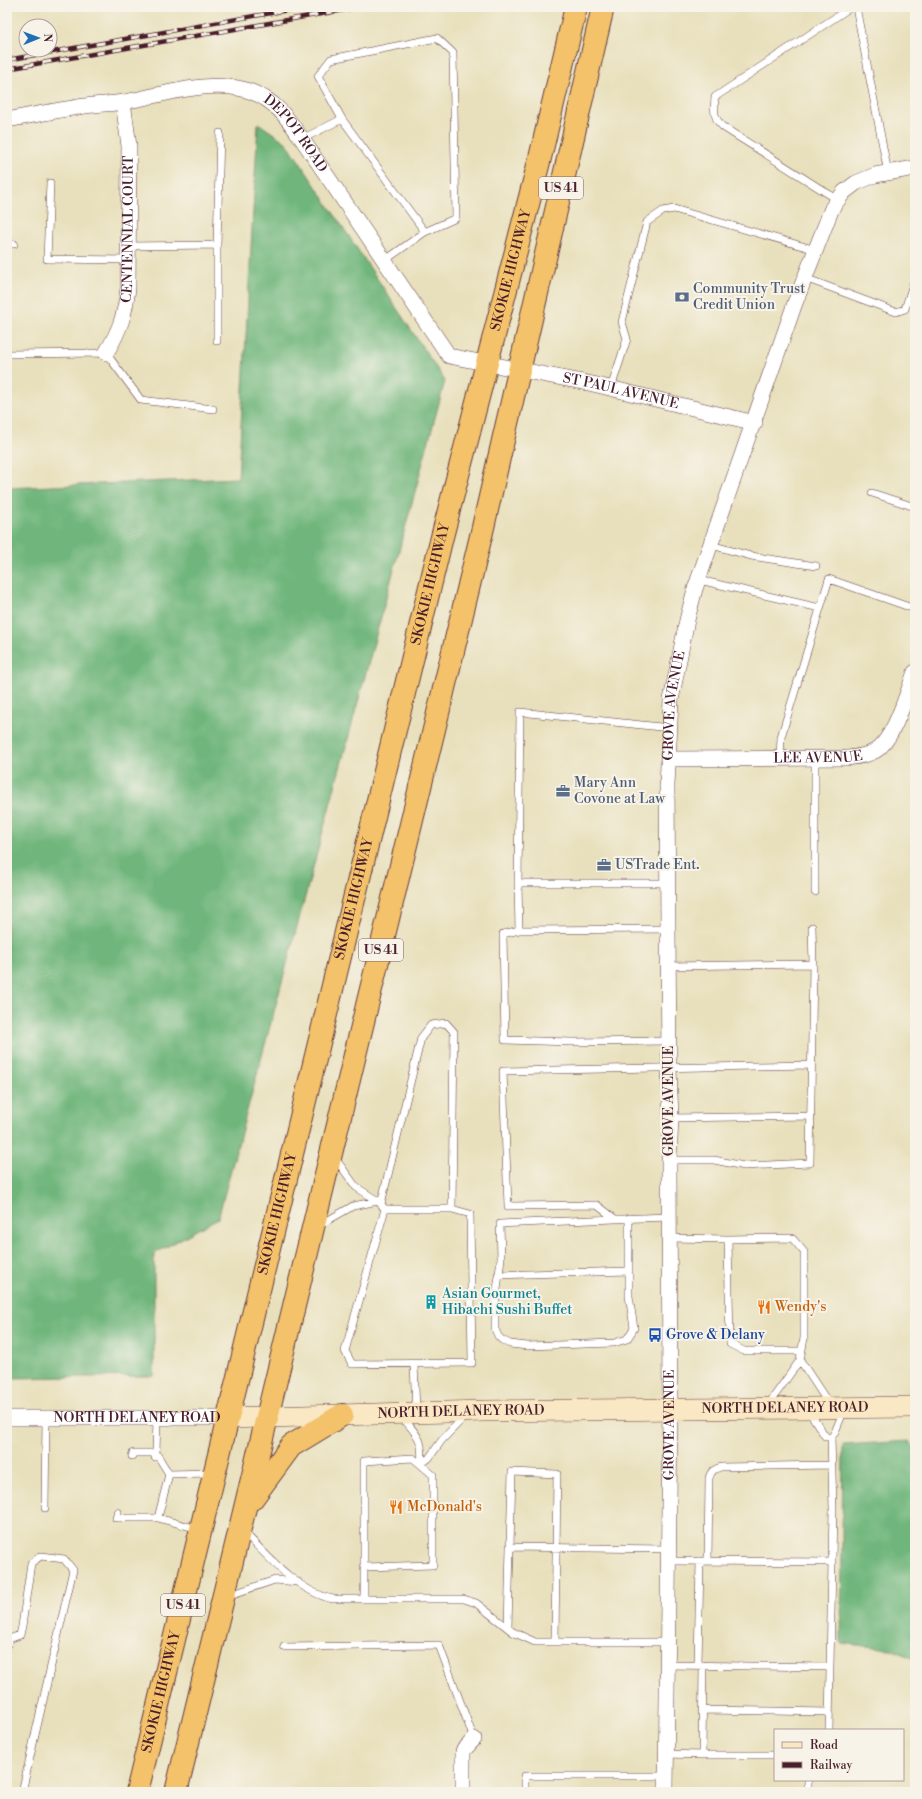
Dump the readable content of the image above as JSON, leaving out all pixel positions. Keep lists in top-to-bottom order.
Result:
{
  "streets": {
    "highway": ["US 41", "SKOKIE HIGHWAY"],
    "street": [
      "DEPOT ROAD",
      "CENTENNIAL COURT",
      "ST PAUL AVENUE",
      "GROVE AVENUE",
      "LEE AVENUE",
      "NORTH DELANEY ROAD"
    ]
  },
  "crossings": [
    ["DEPOT ROAD", "CENTENNIAL COURT"],
    ["DEPOT ROAD", "SKOKIE HIGHWAY"],
    ["DEPOT ROAD", "ST PAUL AVENUE"],
    ["SKOKIE HIGHWAY", "ST PAUL AVENUE"],
    ["SKOKIE HIGHWAY", "NORTH DELANEY ROAD"],
    ["ST PAUL AVENUE", "GROVE AVENUE"],
    ["GROVE AVENUE", "LEE AVENUE"],
    ["GROVE AVENUE", "NORTH DELANEY ROAD"]
  ],
  "places": {
    "bank": ["Community Trust Credit Union"],
    "office": ["Mary Ann Covone at Law", "USTrade Ent."],
    "building": ["Asian Gourmet, Hibachi Sushi Buffet"],
    "restaurant": ["Wendy's", "McDonald's"],
    "bus stop": ["Grove & Delany"]
  },
  "legend": ["Road", "Railway"],
  "north": "right"
}
